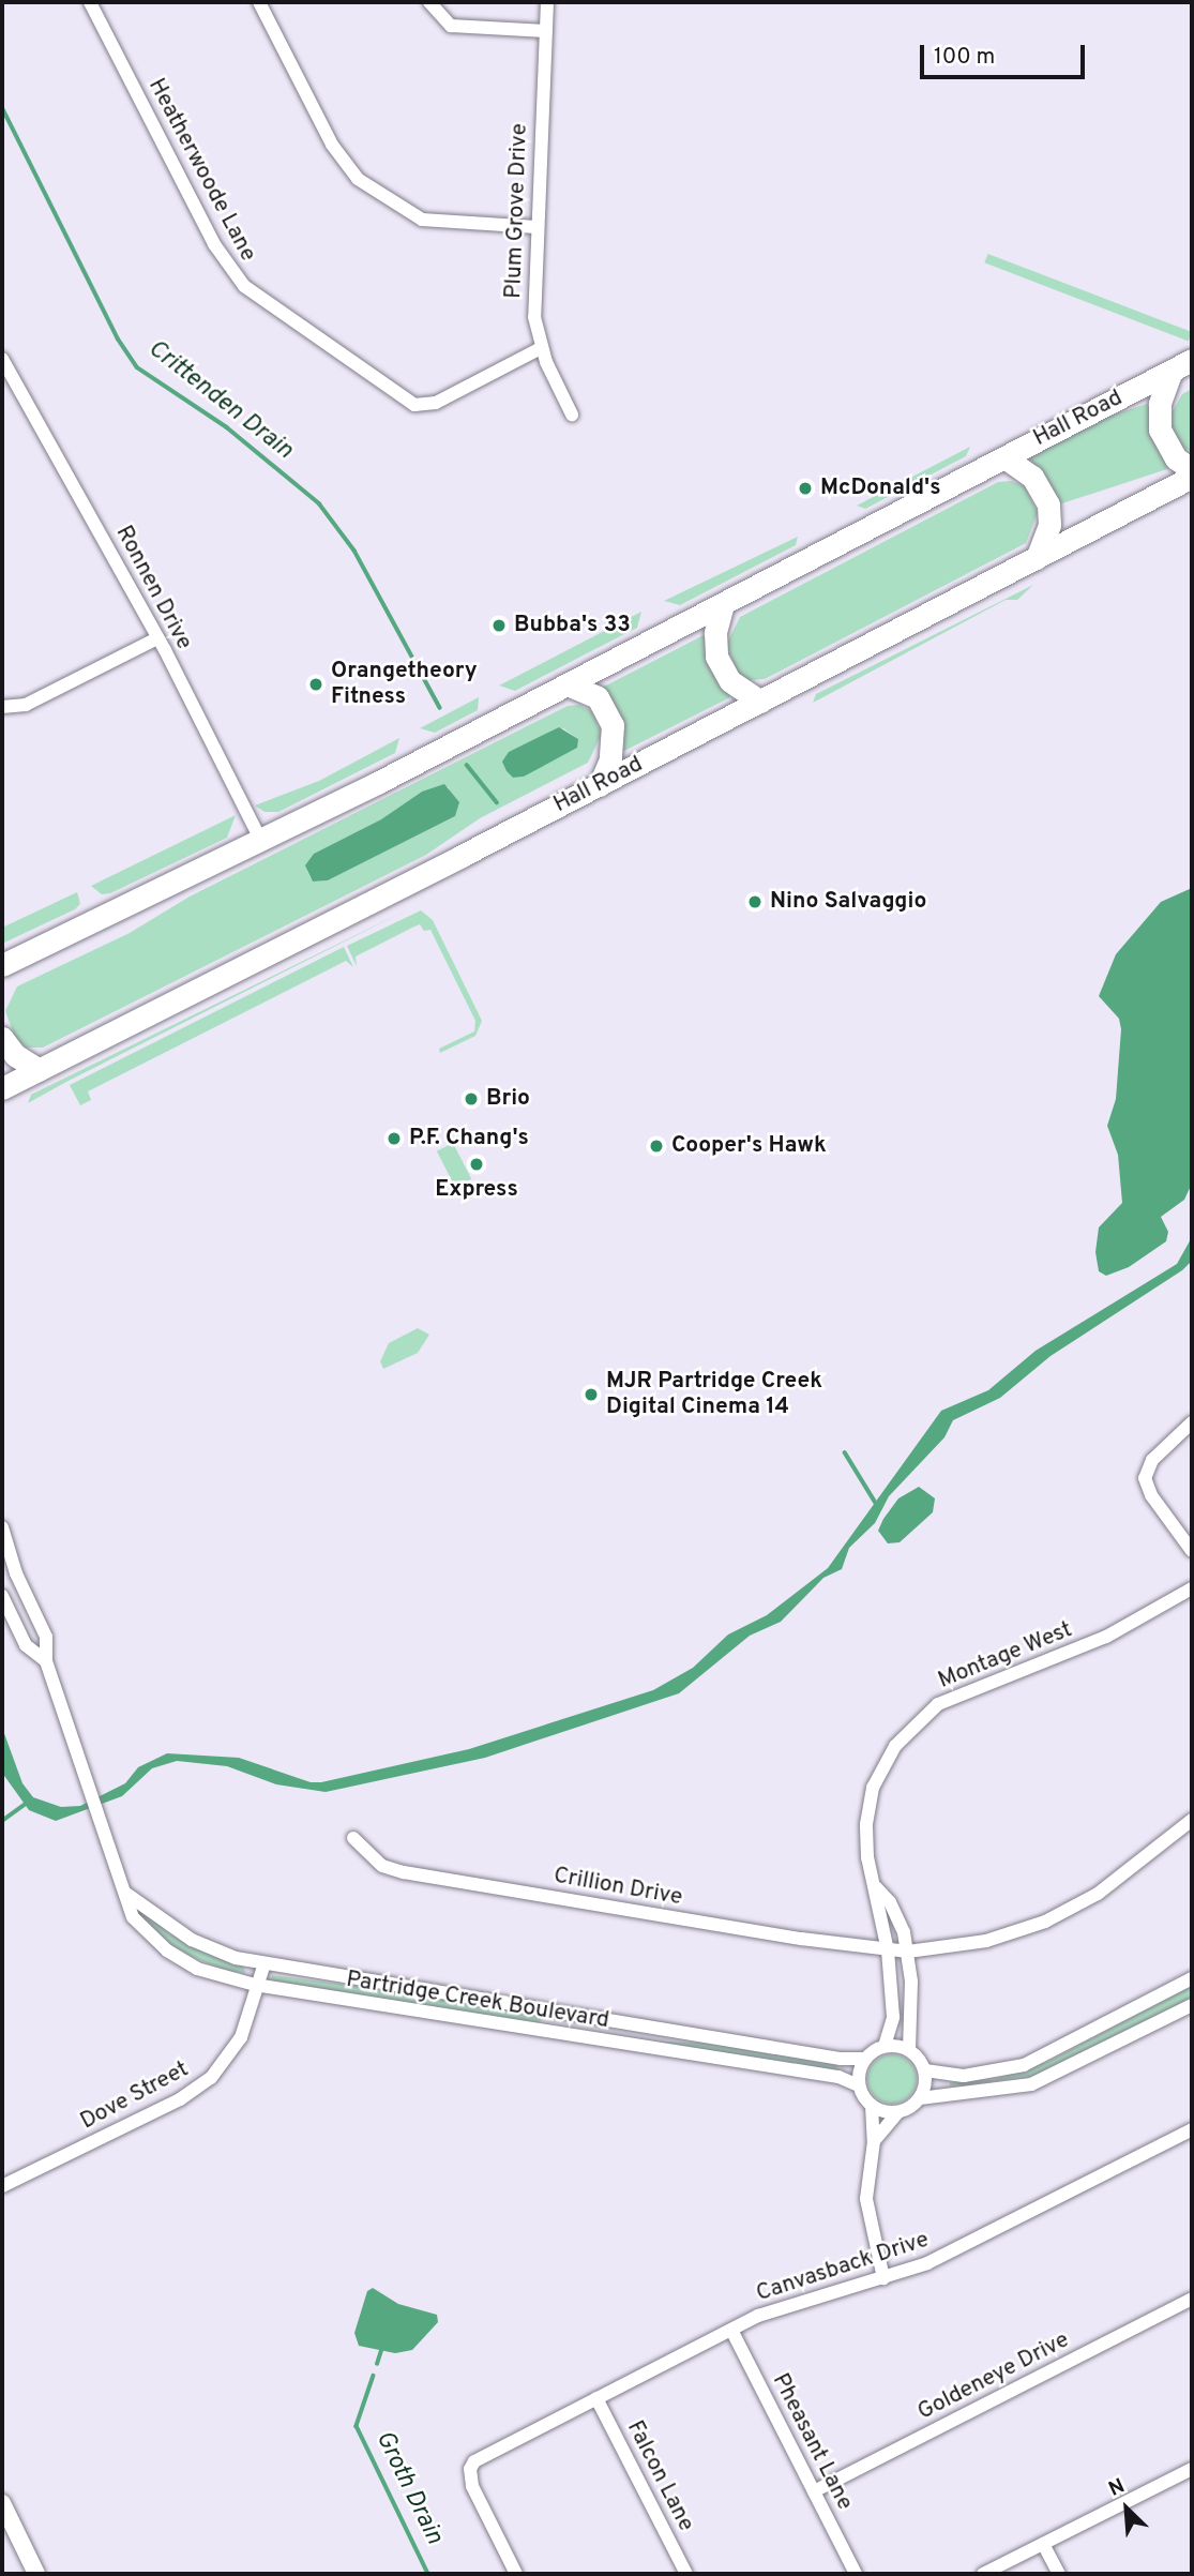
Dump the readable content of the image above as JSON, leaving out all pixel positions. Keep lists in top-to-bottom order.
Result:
{
  "streets": {
    "highway": ["Hall Road"],
    "street": [
      "Heatherwoode Lane",
      "Plum Grove Drive",
      "Ronnen Drive",
      "Montage West",
      "Crillion Drive",
      "Partridge Creek Boulevard",
      "Dove Street",
      "Canvasback Drive",
      "Goldeneye Drive",
      "Pheasant Lane",
      "Falcon Lane"
    ]
  },
  "crossings": [
    ["Heatherwoode Lane", "Plum Grove Drive"],
    ["Hall Road", "Ronnen Drive"],
    ["Montage West", "Crillion Drive"],
    ["Montage West", "Partridge Creek Boulevard"],
    ["Partridge Creek Boulevard", "Dove Street"],
    ["Canvasback Drive", "Pheasant Lane"],
    ["Canvasback Drive", "Falcon Lane"],
    ["Goldeneye Drive", "Pheasant Lane"]
  ],
  "water": ["Crittenden Drain", "Groth Drain"],
  "places": [
    "McDonald's",
    "Bubba's 33",
    "Orangetheory Fitness",
    "Nino Salvaggio",
    "Brio",
    "P.F. Chang's",
    "Cooper's Hawk",
    "Express",
    "MJR Partridge Creek Digital Cinema 14"
  ],
  "scale_bar": "100 m",
  "north": "top left"
}
